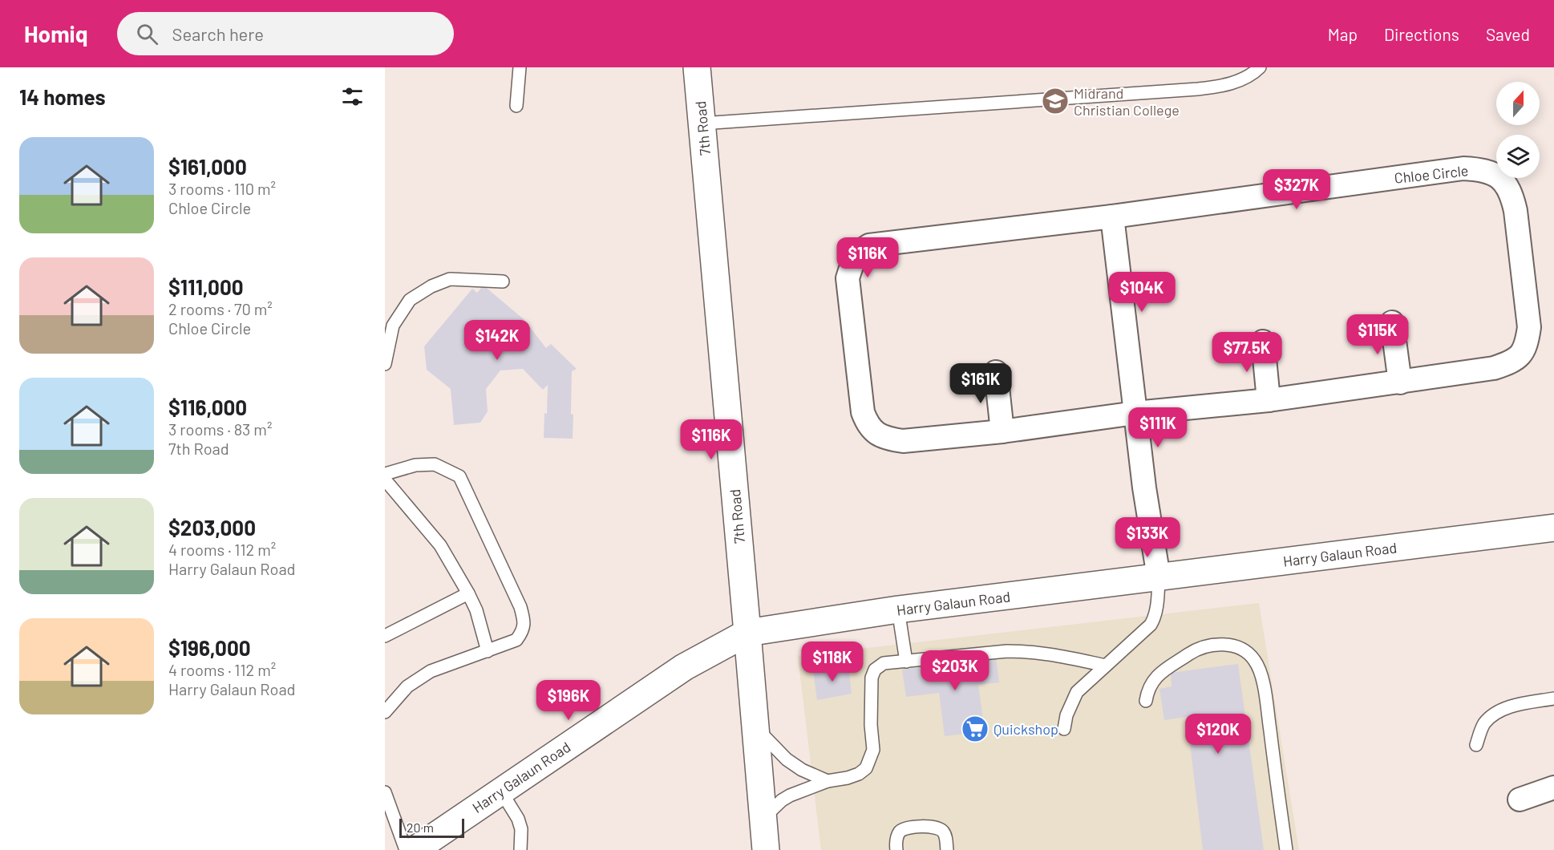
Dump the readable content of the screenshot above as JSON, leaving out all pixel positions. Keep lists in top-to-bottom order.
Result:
{
  "streets": {
    "main road": ["7th Road", "Harry Galaun Road"],
    "street": ["Chloe Circle"]
  },
  "crossings": [
    ["7th Road", "Harry Galaun Road"]
  ],
  "places": {
    "school or university": ["Midrand Christian College"],
    "supermarket": ["Quickshop"]
  },
  "scale_bar": "20 m",
  "north": "top",
  "page": {
    "header": "Homiq",
    "search": "Search here",
    "nav": ["Map", "Directions", "Saved"],
    "heading": "14 homes",
    "list": [
      {
        "name": "$161,000",
        "note": "3 rooms · 110 m² · Chloe Circle"
      },
      {
        "name": "$111,000",
        "note": "2 rooms · 70 m² · Chloe Circle"
      },
      {
        "name": "$116,000",
        "note": "3 rooms · 83 m² · 7th Road"
      },
      {
        "name": "$203,000",
        "note": "4 rooms · 112 m² · Harry Galaun Road"
      },
      {
        "name": "$196,000",
        "note": "4 rooms · 112 m² · Harry Galaun Road"
      }
    ],
    "price": [
      "$327K",
      "$116K",
      "$104K",
      "$115K",
      "$142K",
      "$77.5K",
      "$161K",
      "$111K",
      "$116K",
      "$133K",
      "$118K",
      "$203K",
      "$196K",
      "$120K"
    ],
    "scale": "20 m"
  }
}
